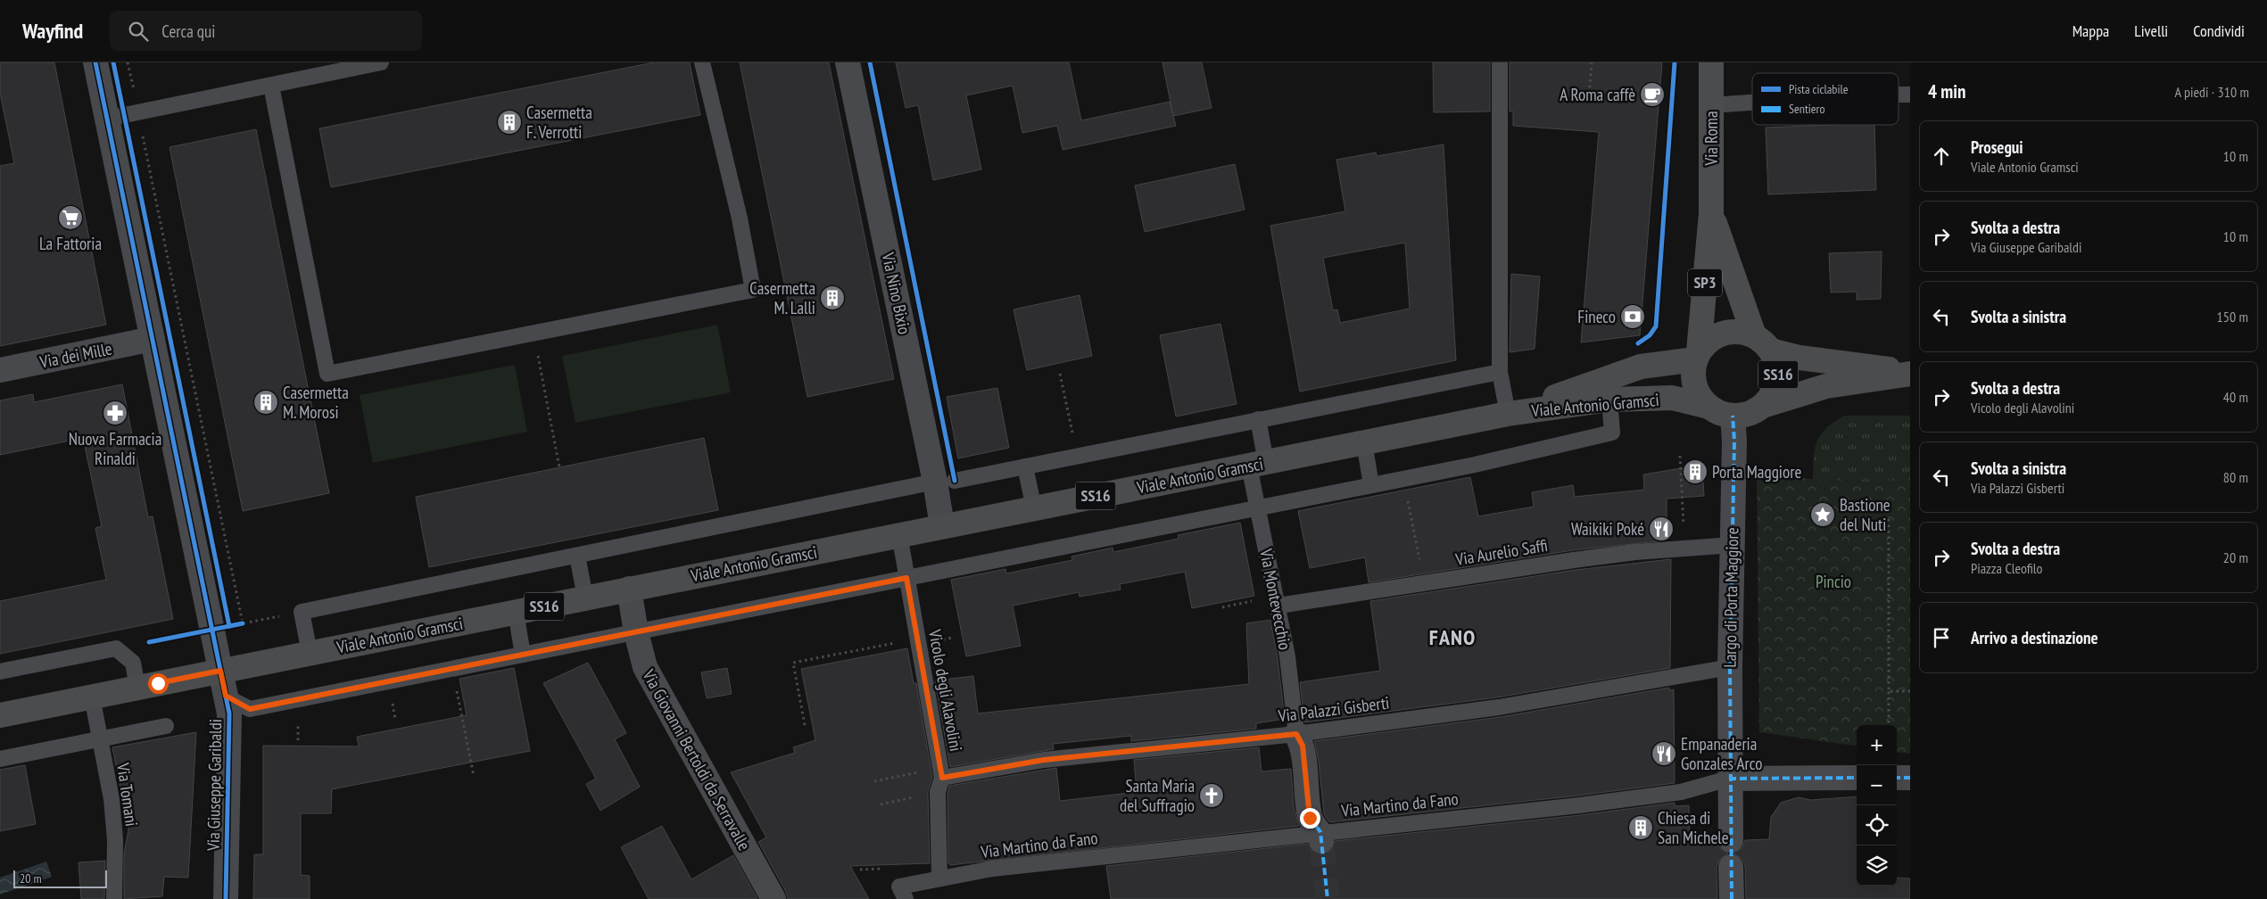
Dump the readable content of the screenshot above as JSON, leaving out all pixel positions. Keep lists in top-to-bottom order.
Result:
{
  "streets": {
    "main road": [
      "Via Roma",
      "SP3",
      "SS16",
      "Viale Antonio Gramsci"
    ],
    "street": [
      "Via Nino Bixio",
      "Via dei Mille",
      "Largo di Porta Maggiore",
      "Via Giovanni Bertoldi da Serravalle",
      "Via Giuseppe Garibaldi"
    ],
    "lane": [
      "Via Aurelio Saffi",
      "Via Montevecchio",
      "Vicolo degli Alavolini",
      "Via Palazzi Gisberti",
      "Via Tomani",
      "Via Martino da Fano"
    ]
  },
  "crossings": [
    ["Via Roma", "SS16"],
    ["Via Roma", "Viale Antonio Gramsci"],
    ["Via Roma", "Largo di Porta Maggiore"],
    ["Via Nino Bixio", "Viale Antonio Gramsci"],
    ["Via dei Mille", "Via Giuseppe Garibaldi"],
    ["SS16", "Viale Antonio Gramsci"],
    ["SS16", "Largo di Porta Maggiore"],
    ["Viale Antonio Gramsci", "Largo di Porta Maggiore"],
    ["Viale Antonio Gramsci", "Via Montevecchio"],
    ["Viale Antonio Gramsci", "Vicolo degli Alavolini"],
    ["Viale Antonio Gramsci", "Via Giovanni Bertoldi da Serravalle"],
    ["Viale Antonio Gramsci", "Via Giuseppe Garibaldi"],
    ["Viale Antonio Gramsci", "Via Tomani"],
    ["Via Aurelio Saffi", "Largo di Porta Maggiore"],
    ["Via Aurelio Saffi", "Via Montevecchio"],
    ["Largo di Porta Maggiore", "Via Palazzi Gisberti"],
    ["Largo di Porta Maggiore", "Via Martino da Fano"],
    ["Via Montevecchio", "Via Palazzi Gisberti"],
    ["Vicolo degli Alavolini", "Via Palazzi Gisberti"],
    ["Vicolo degli Alavolini", "Via Martino da Fano"]
  ],
  "districts": ["FANO"],
  "parks": ["Pincio"],
  "places": {
    "cafe": ["A Roma caffè"],
    "building": [
      "Casermetta F. Verrotti",
      "Casermetta M. Lalli",
      "Casermetta M. Morosi",
      "Porta Maggiore",
      "Chiesa di San Michele"
    ],
    "supermarket": ["La Fattoria"],
    "bank": ["Fineco"],
    "pharmacy": ["Nuova Farmacia Rinaldi"],
    "place": ["Bastione del Nuti"],
    "restaurant": ["Waikiki Poké", "Empanaderia Gonzales Arco"],
    "church": ["Santa Maria del Suffragio"]
  },
  "legend": ["Pista ciclabile", "Sentiero"],
  "scale_bar": "20 m",
  "page": {
    "header": "Wayfind",
    "search": "Cerca qui",
    "nav": ["Mappa", "Livelli", "Condividi"],
    "heading": ["4 min", "A piedi · 310 m"],
    "list": [
      ["Prosegui", "Viale Antonio Gramsci", "10 m"],
      ["Svolta a destra", "Via Giuseppe Garibaldi", "10 m"],
      ["Svolta a sinistra", "150 m"],
      ["Svolta a destra", "Vicolo degli Alavolini", "40 m"],
      ["Svolta a sinistra", "Via Palazzi Gisberti", "80 m"],
      ["Svolta a destra", "Piazza Cleofilo", "20 m"],
      "Arrivo a destinazione"
    ],
    "map_buttons": ["+", "−"],
    "scale": "20 m"
  }
}
